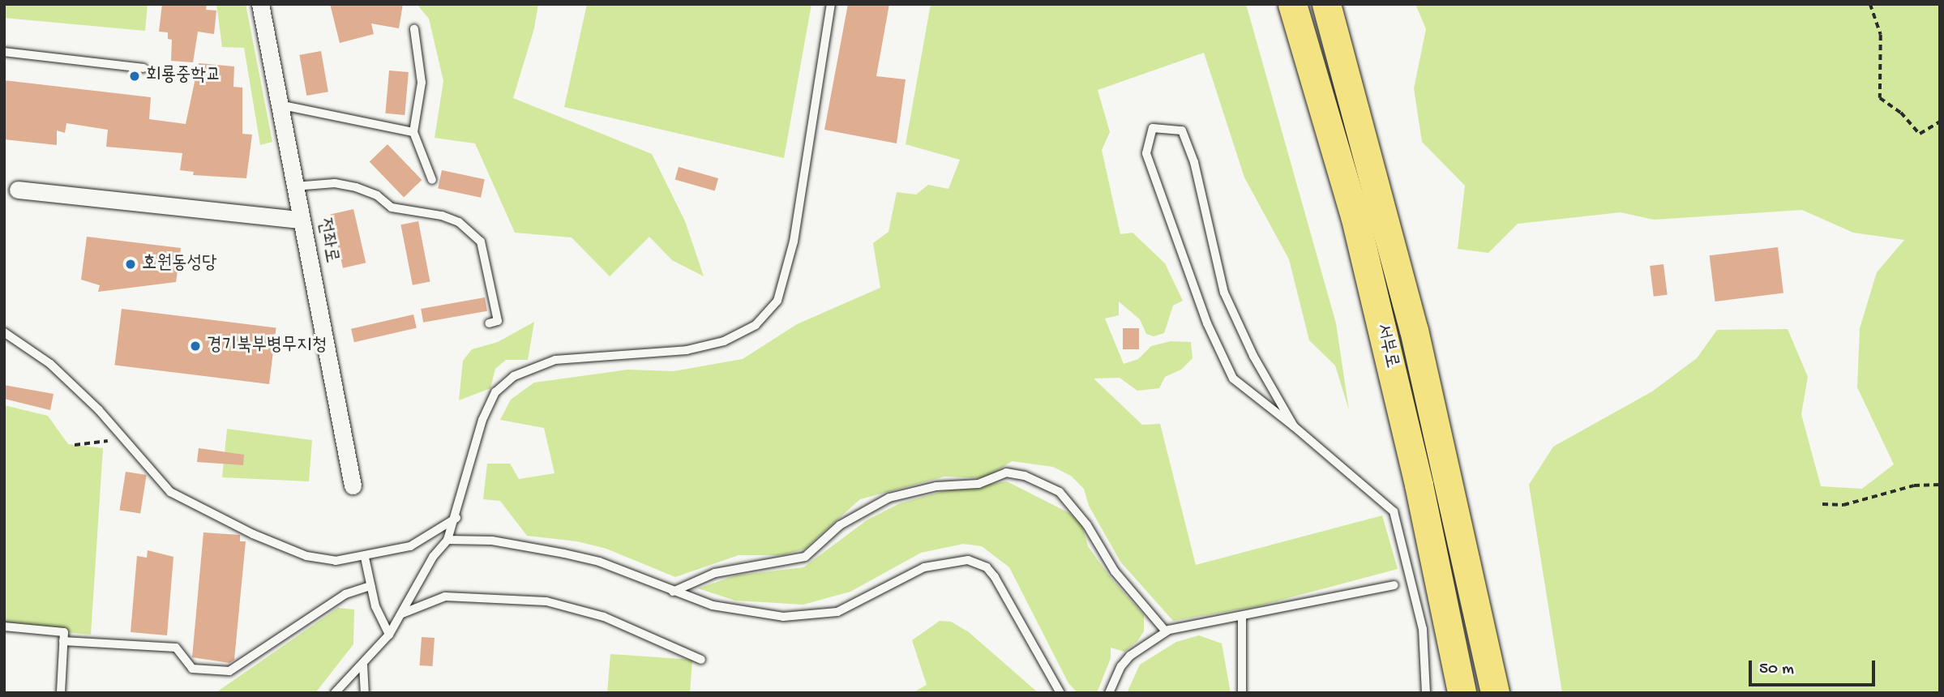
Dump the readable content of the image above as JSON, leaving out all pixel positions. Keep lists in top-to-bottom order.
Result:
{
  "streets": {
    "highway": ["서부로"],
    "street": ["전좌로"]
  },
  "places": ["회룡중학교", "호원동성당", "경기북부병무지청"],
  "scale_bar": "50 m"
}
